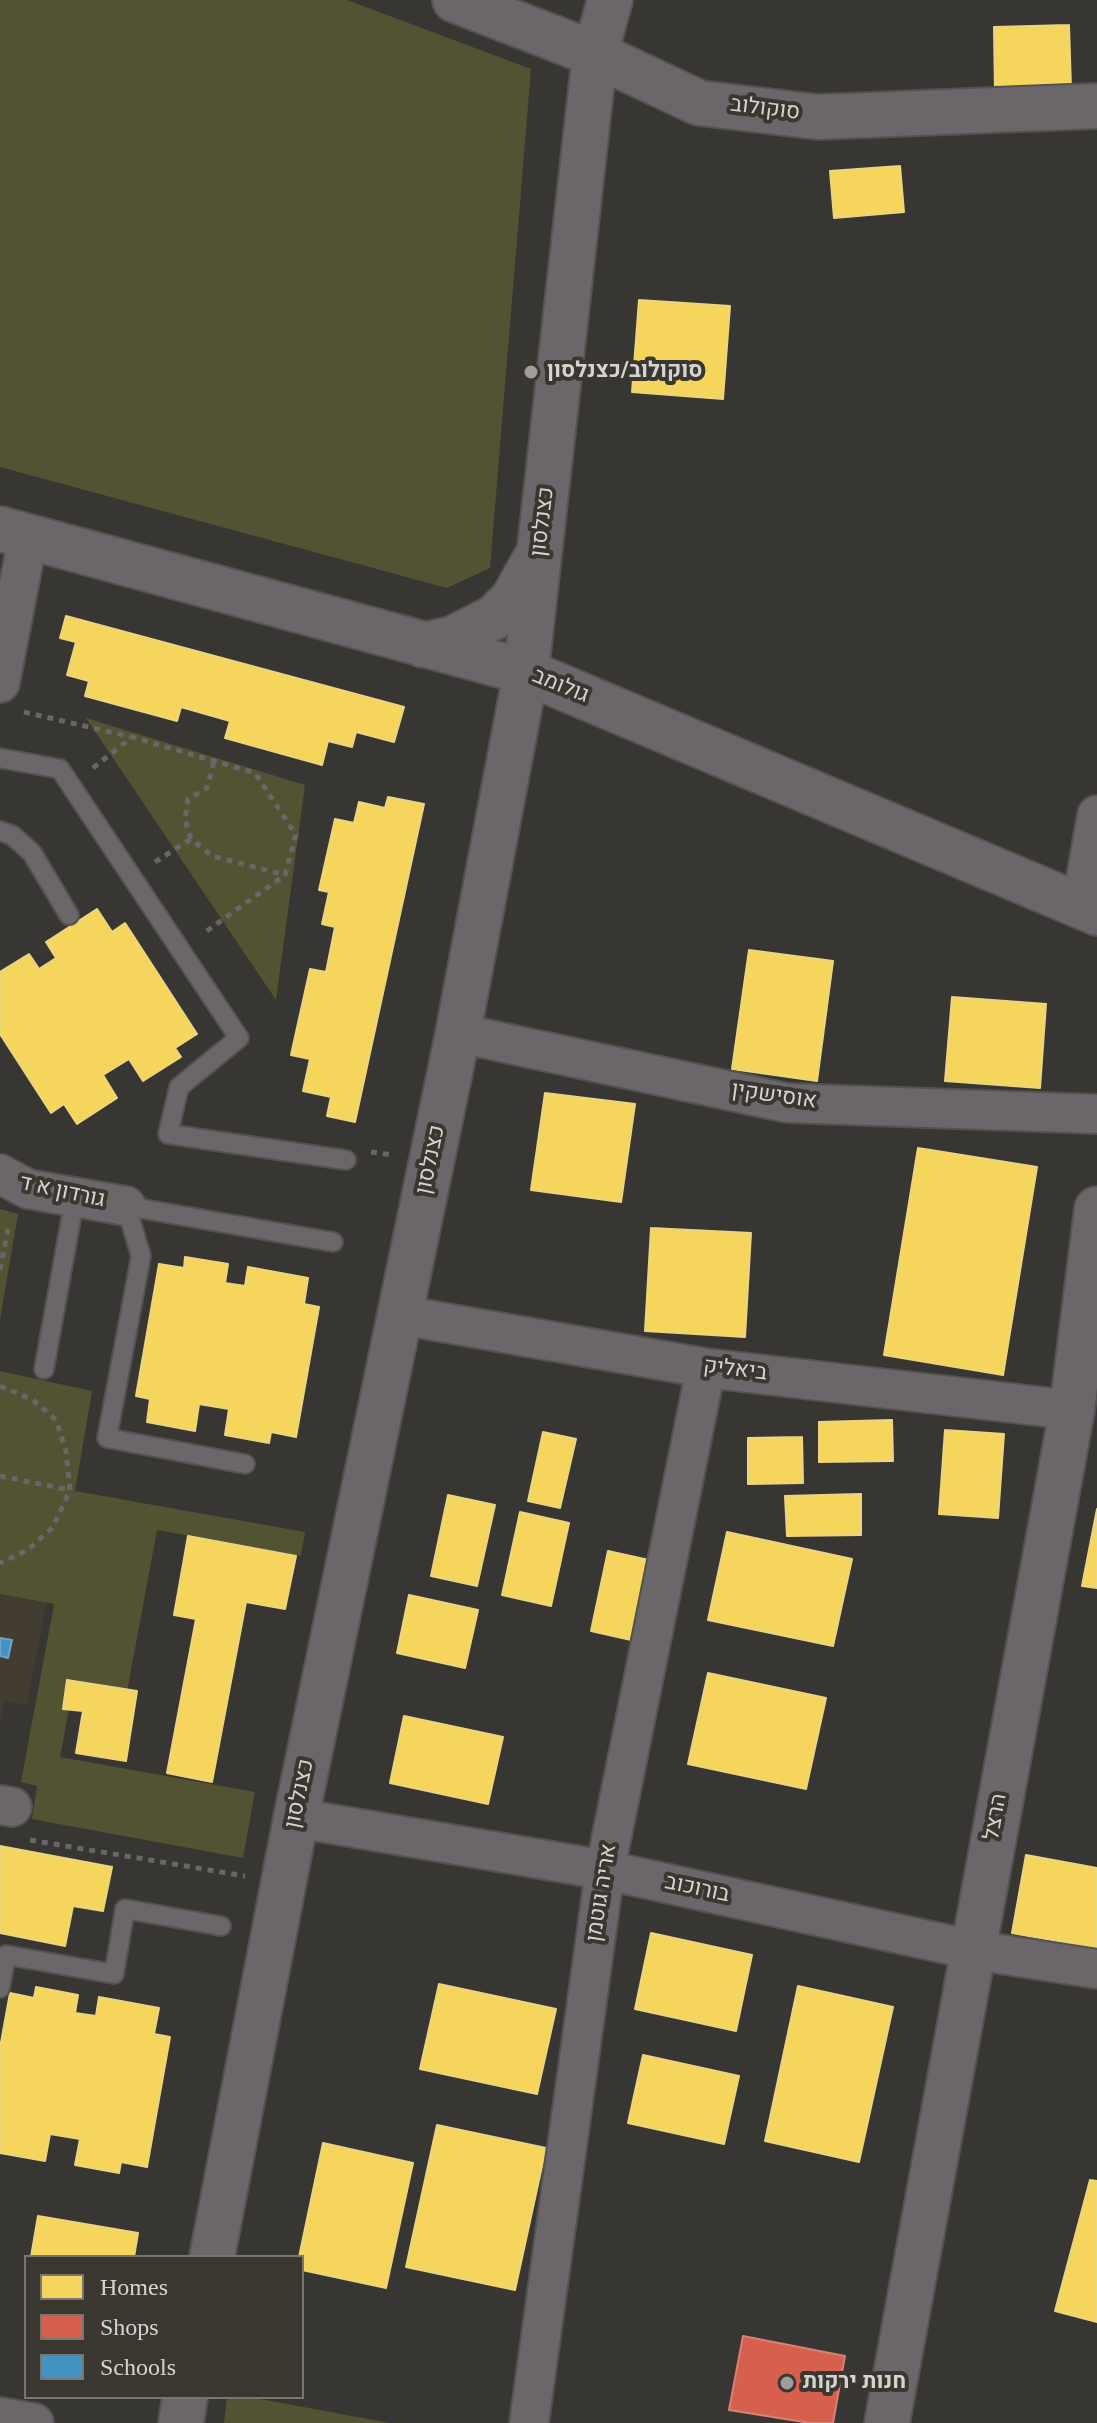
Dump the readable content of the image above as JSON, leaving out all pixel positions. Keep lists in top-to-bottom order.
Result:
{
  "streets": {
    "street": [
      "סוקולוב",
      "כצנלסון",
      "גולומב",
      "אוסישקין",
      "גורדון א ד",
      "ביאליק",
      "הרצל",
      "בורוכוב",
      "אריה גוטמן"
    ]
  },
  "crossings": [
    ["סוקולוב", "כצנלסון"],
    ["כצנלסון", "גולומב"],
    ["כצנלסון", "אוסישקין"],
    ["כצנלסון", "ביאליק"],
    ["כצנלסון", "בורוכוב"],
    ["ביאליק", "הרצל"],
    ["ביאליק", "אריה גוטמן"],
    ["הרצל", "בורוכוב"],
    ["בורוכוב", "אריה גוטמן"]
  ],
  "places": ["סוקולוב/כצנלסון", "חנות ירקות"],
  "legend": ["Homes", "Shops", "Schools"]
}
